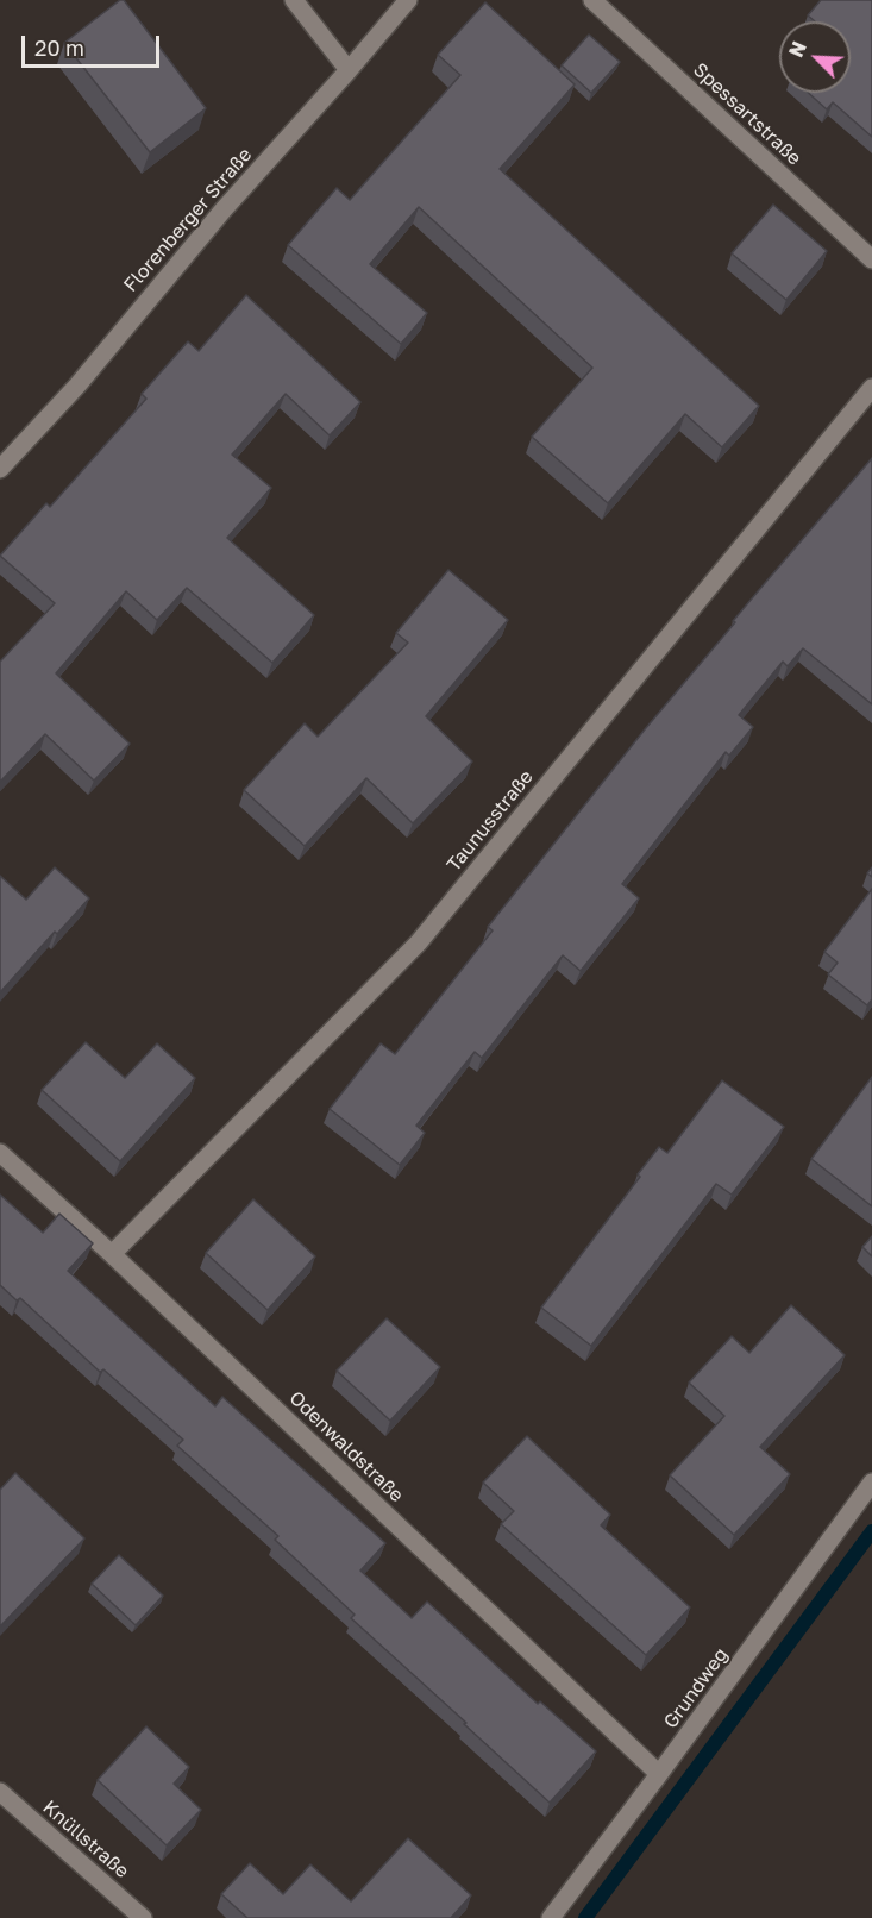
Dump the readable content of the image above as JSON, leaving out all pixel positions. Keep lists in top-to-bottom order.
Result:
{
  "streets": {
    "street": [
      "Spessartstraße",
      "Florenberger Straße",
      "Taunusstraße",
      "Odenwaldstraße",
      "Grundweg",
      "Knüllstraße"
    ]
  },
  "crossings": [
    ["Taunusstraße", "Odenwaldstraße"],
    ["Odenwaldstraße", "Grundweg"]
  ],
  "scale_bar": "20 m",
  "north": "top left"
}
